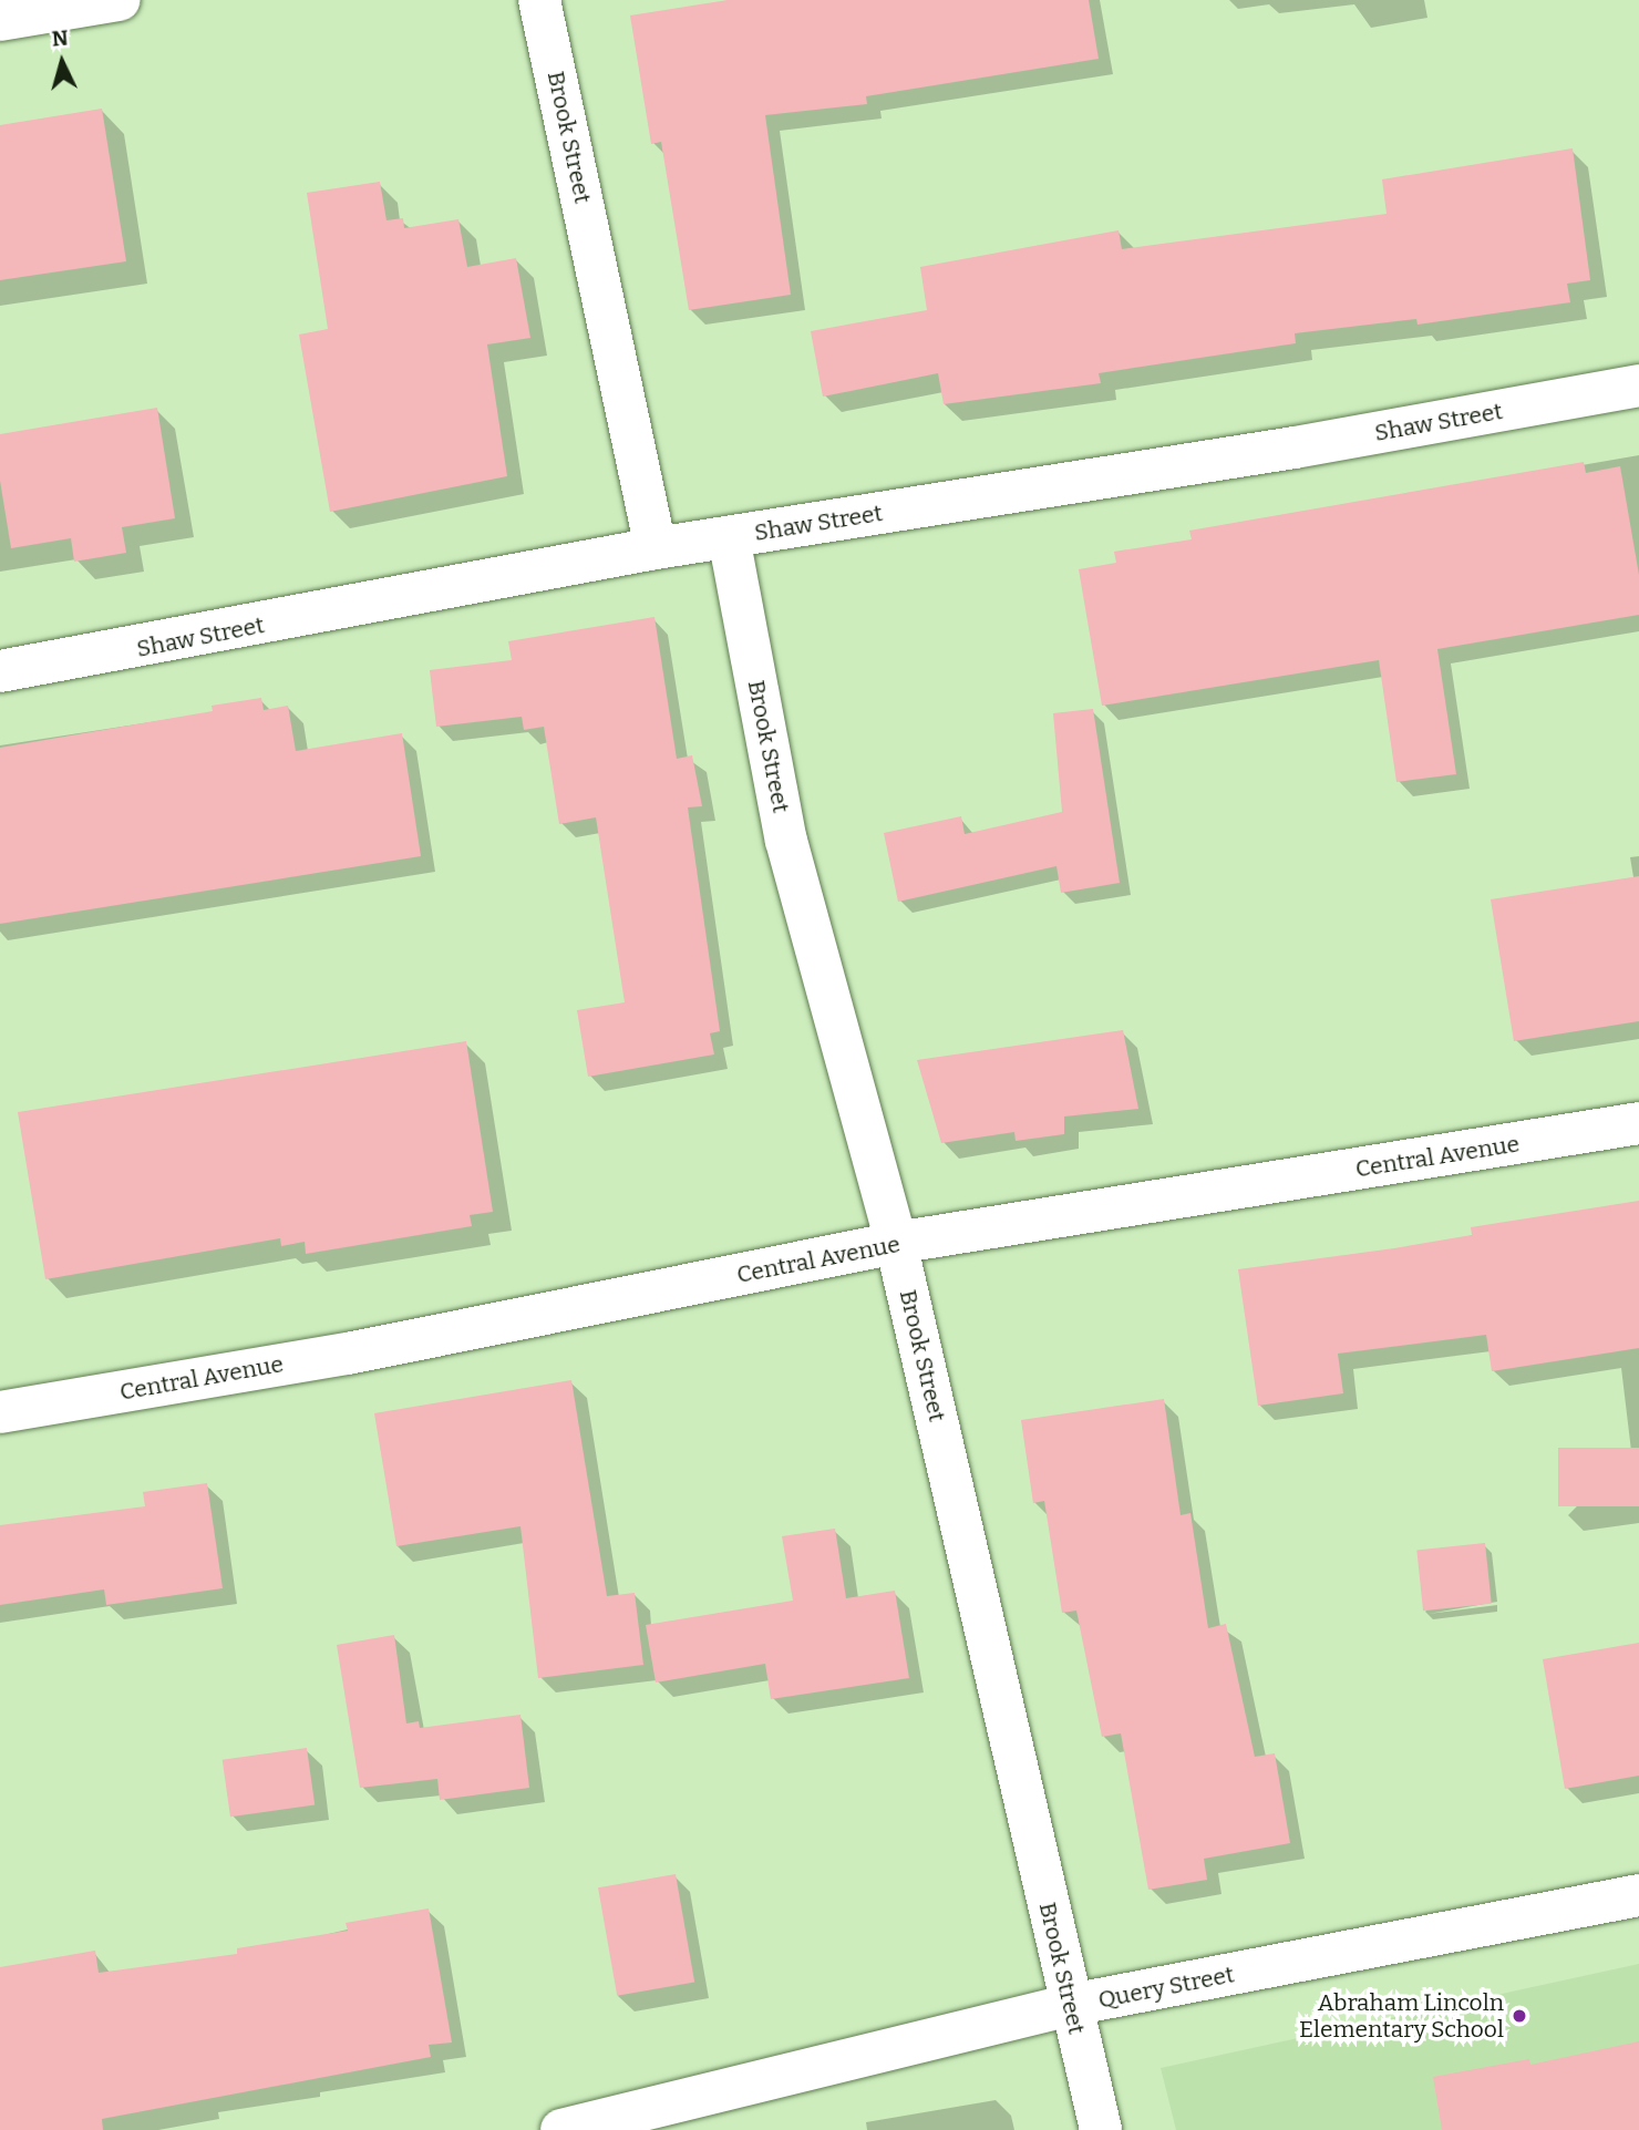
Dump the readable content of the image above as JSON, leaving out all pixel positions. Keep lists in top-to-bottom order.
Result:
{
  "streets": {
    "street": [
      "Brook Street",
      "Shaw Street",
      "Central Avenue",
      "Query Street"
    ]
  },
  "crossings": [
    ["Brook Street", "Shaw Street"],
    ["Brook Street", "Central Avenue"],
    ["Brook Street", "Query Street"]
  ],
  "places": ["Abraham Lincoln Elementary School"],
  "north": "top"
}
